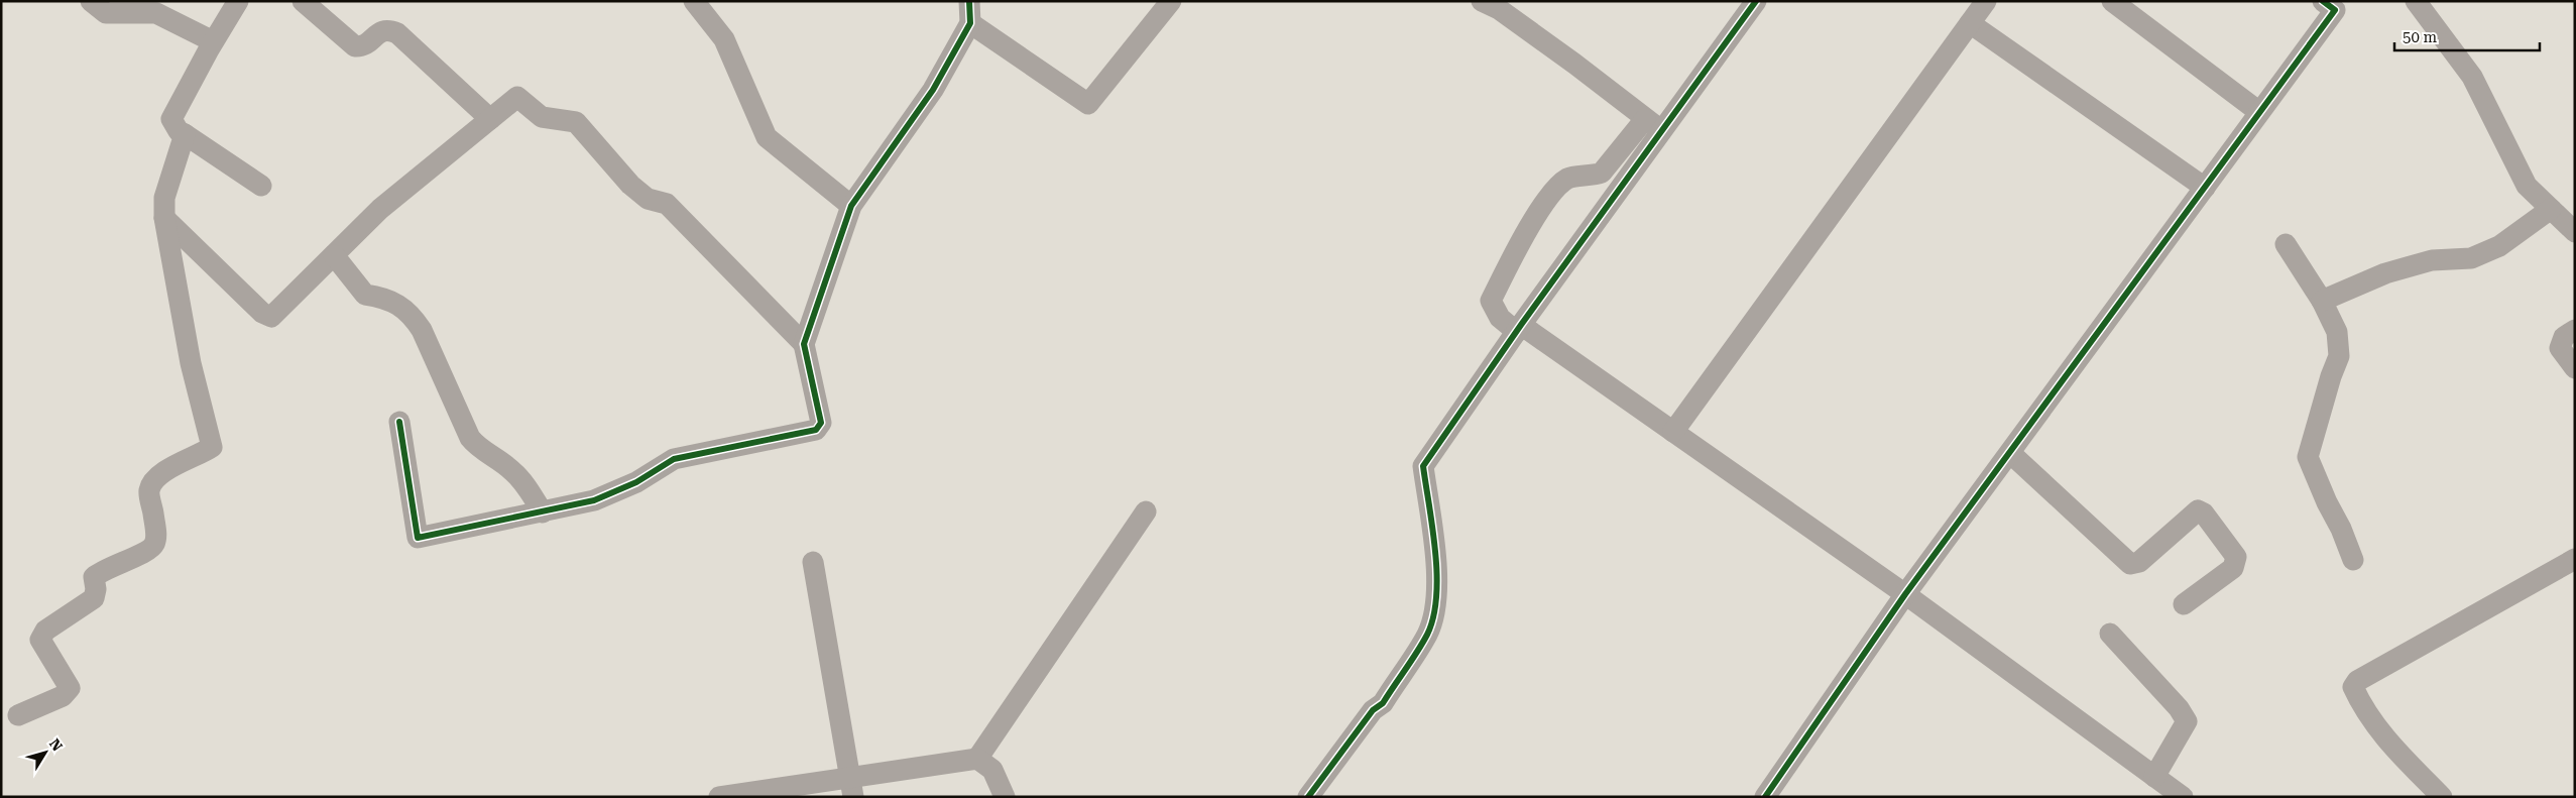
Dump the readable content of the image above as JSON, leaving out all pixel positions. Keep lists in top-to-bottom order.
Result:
{
  "scale_bar": "50 m",
  "north": "top right"
}
